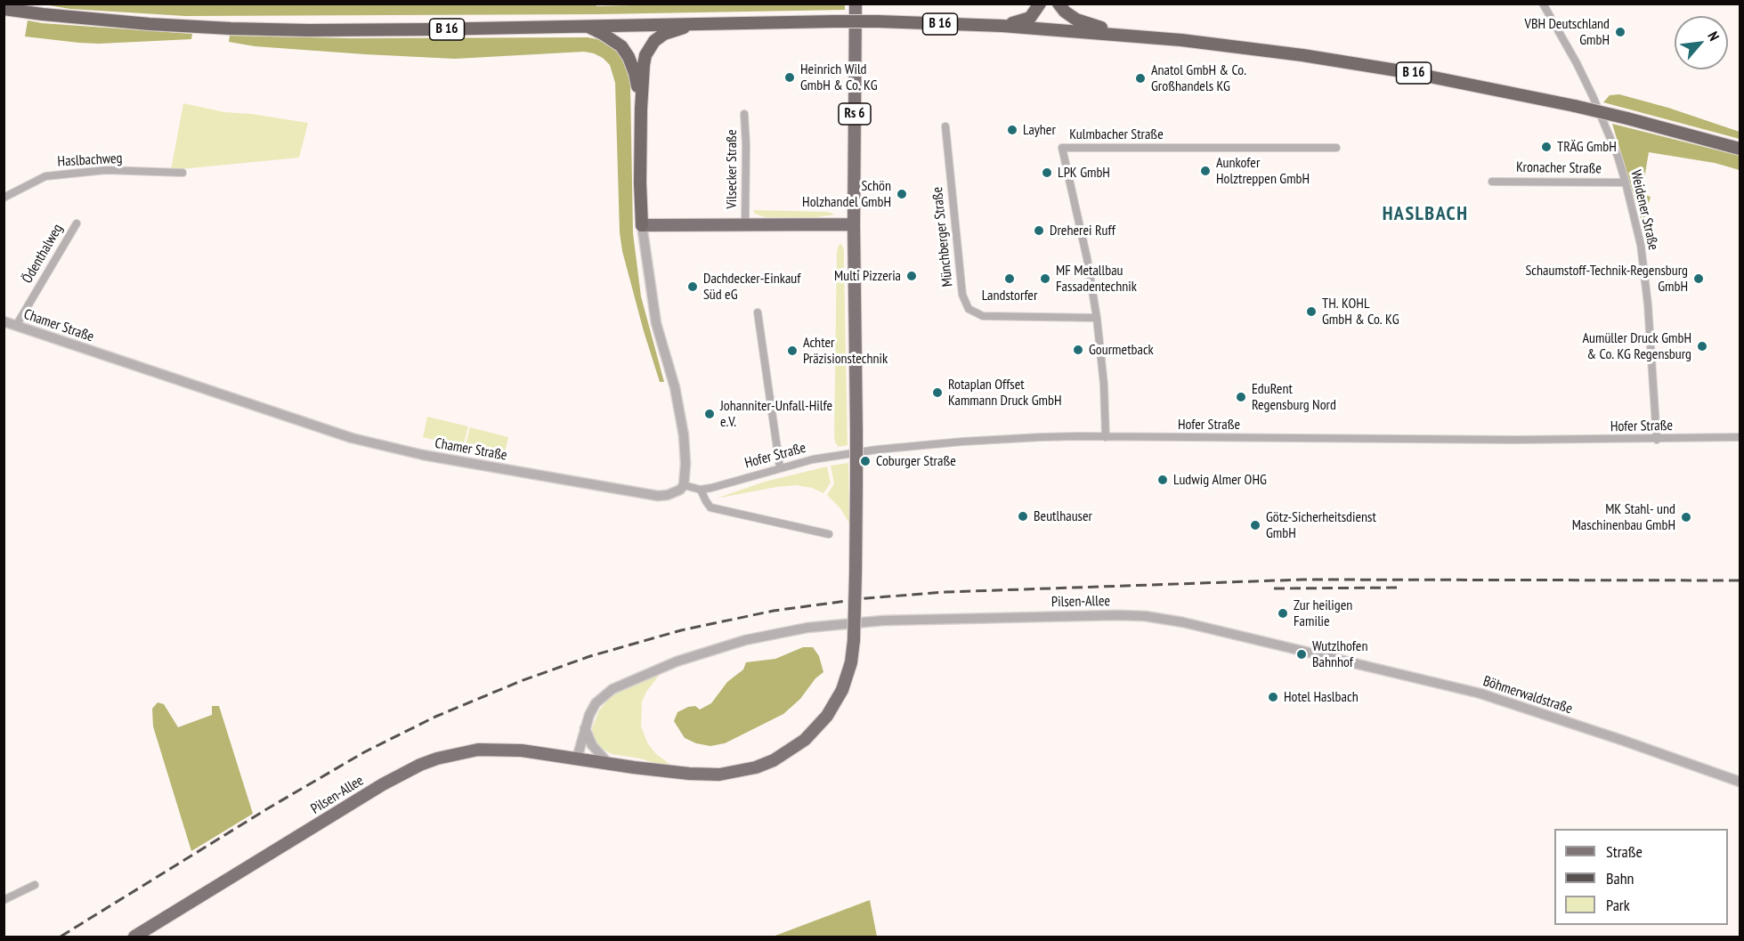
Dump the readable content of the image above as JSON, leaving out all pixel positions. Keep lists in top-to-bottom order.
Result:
{
  "streets": {
    "highway": ["B 16"],
    "main road": ["Rs 6", "Pilsen-Allee"],
    "street": [
      "Kulmbacher Straße",
      "Haslbachweg",
      "Kronacher Straße",
      "Vilsecker Straße",
      "Weidener Straße",
      "Münchberger Straße",
      "Ödenthalweg",
      "Chamer Straße",
      "Hofer Straße",
      "Böhmerwaldstraße"
    ]
  },
  "crossings": [
    ["Rs 6", "Pilsen-Allee"],
    ["Kulmbacher Straße", "Münchberger Straße"],
    ["Kulmbacher Straße", "Hofer Straße"],
    ["Kronacher Straße", "Weidener Straße"],
    ["Weidener Straße", "Hofer Straße"],
    ["Ödenthalweg", "Chamer Straße"],
    ["Chamer Straße", "Hofer Straße"],
    ["Pilsen-Allee", "Böhmerwaldstraße"]
  ],
  "districts": ["HASLBACH"],
  "places": [
    "VBH Deutschland GmbH",
    "Heinrich Wild GmbH & Co. KG",
    "Anatol GmbH & Co. Großhandels KG",
    "Layher",
    "TRÄG GmbH",
    "Aunkofer Holztreppen GmbH",
    "LPK GmbH",
    "Schön Holzhandel GmbH",
    "Dreherei Ruff",
    "Multi Pizzeria",
    "Landstorfer",
    "MF Metallbau Fassadentechnik",
    "Schaumstoff-Technik-Regensburg GmbH",
    "Dachdecker-Einkauf Süd eG",
    "TH. KOHL GmbH & Co. KG",
    "Aumüller Druck GmbH & Co. KG Regensburg",
    "Gourmetback",
    "Achter Präzisionstechnik",
    "Rotaplan Offset Kammann Druck GmbH",
    "EduRent Regensburg Nord",
    "Johanniter-Unfall-Hilfe e.V.",
    "Coburger Straße",
    "Ludwig Almer OHG",
    "Beutlhauser",
    "MK Stahl- und Maschinenbau GmbH",
    "Götz-Sicherheitsdienst GmbH",
    "Zur heiligen Familie",
    "Wutzlhofen Bahnhof",
    "Hotel Haslbach"
  ],
  "legend": ["Straße", "Bahn", "Park"],
  "north": "top right"
}
